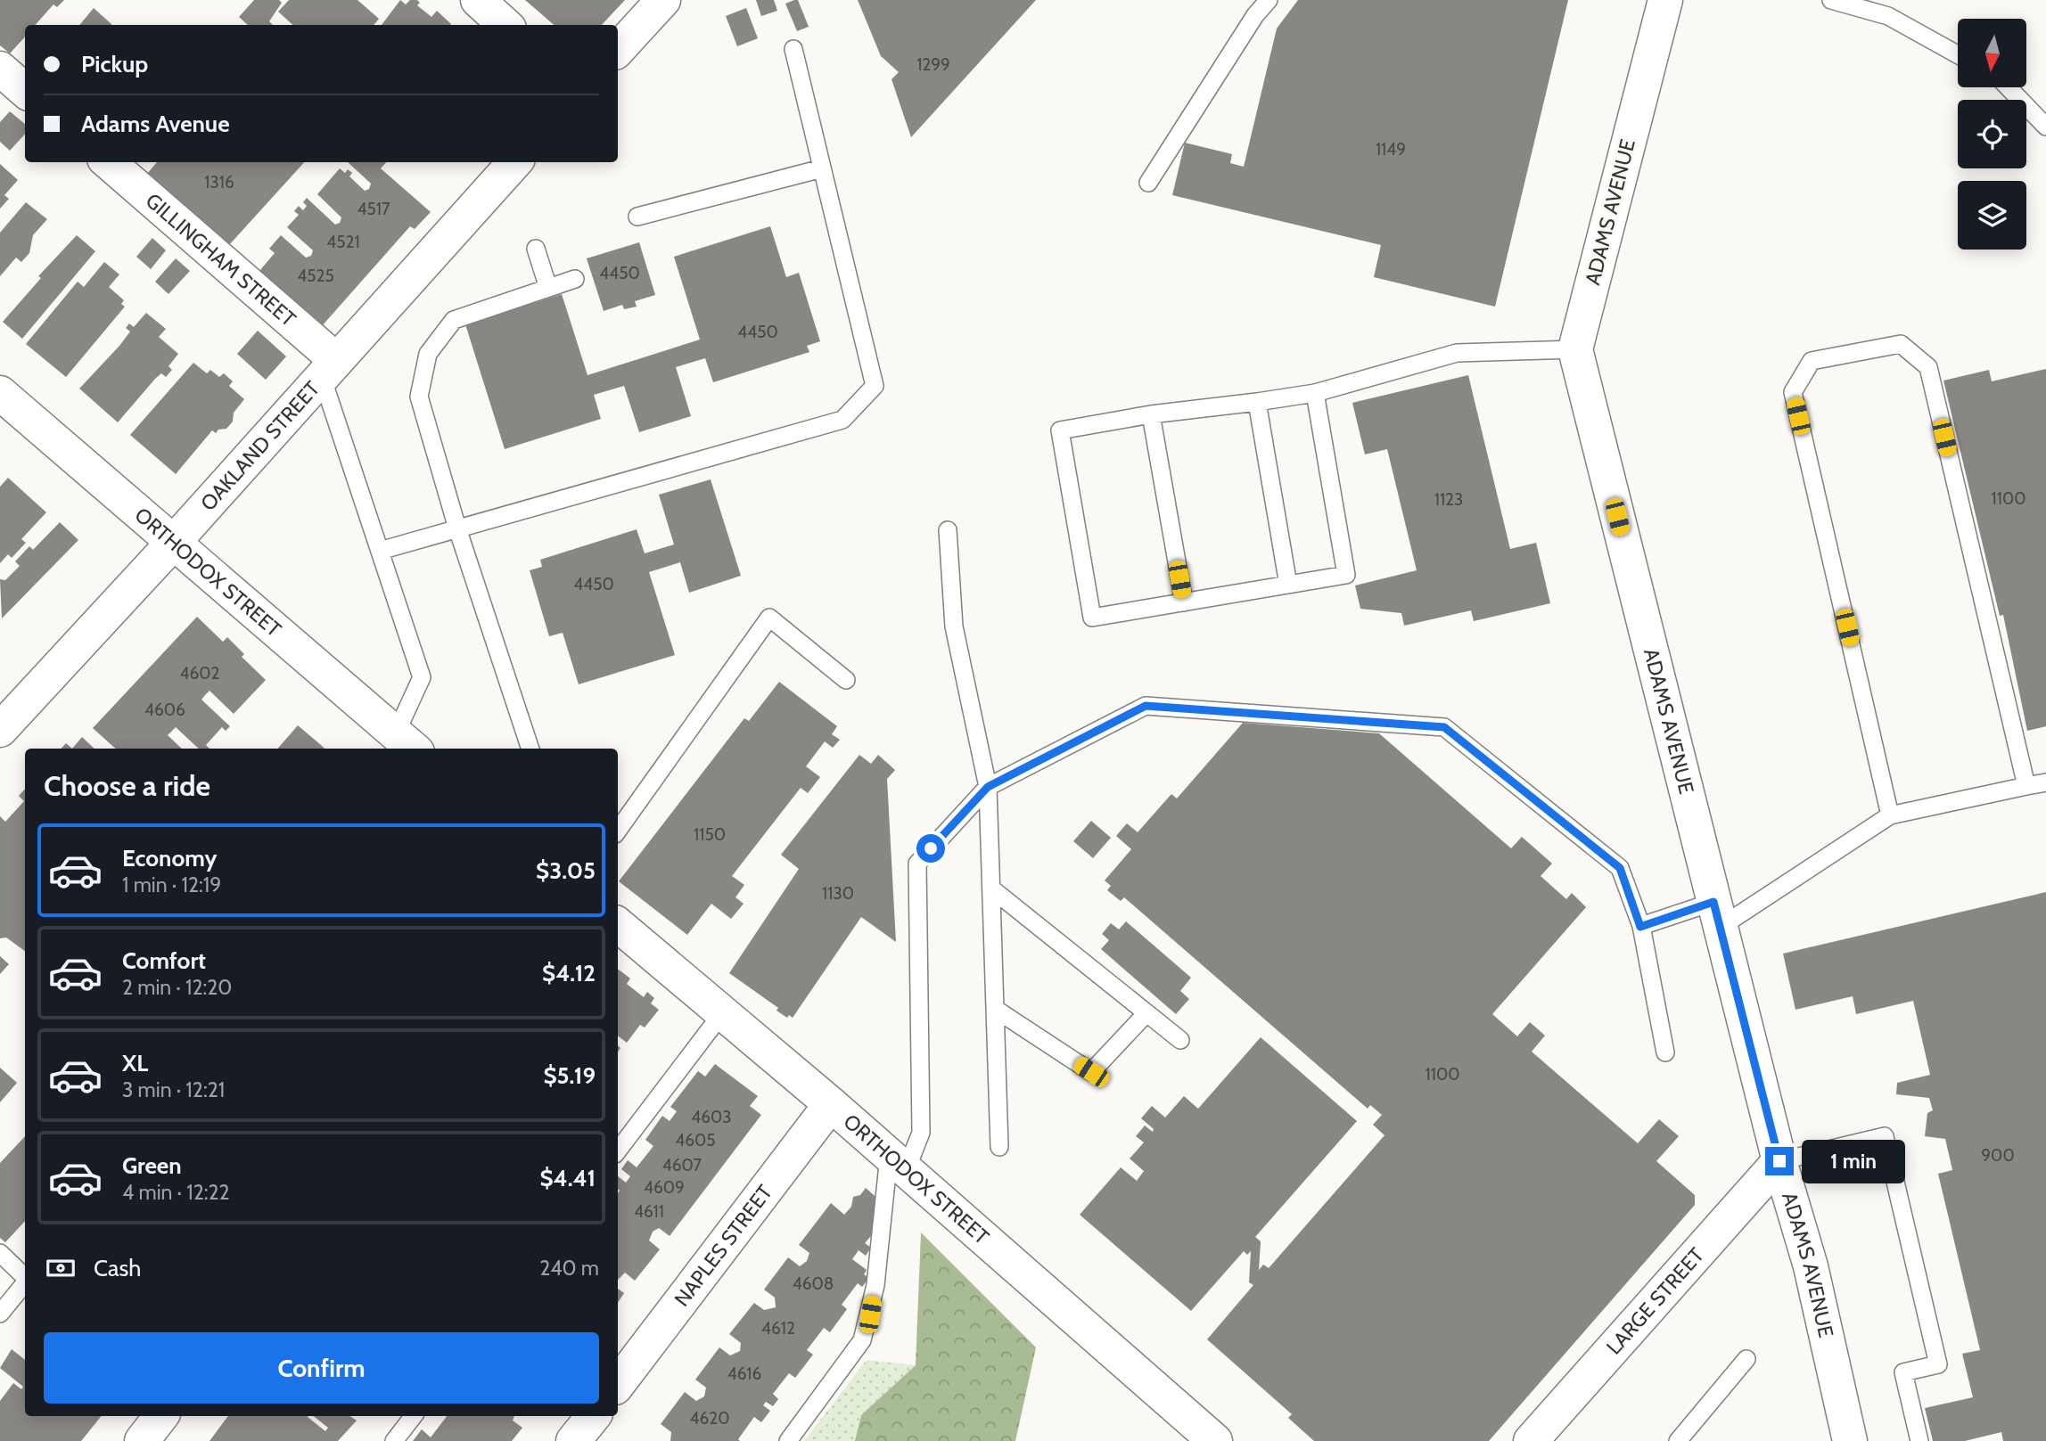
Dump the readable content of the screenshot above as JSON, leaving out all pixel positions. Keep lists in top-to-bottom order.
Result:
{
  "streets": {
    "street": [
      "ADAMS AVENUE",
      "GILLINGHAM STREET",
      "OAKLAND STREET",
      "ORTHODOX STREET",
      "NAPLES STREET",
      "LARGE STREET"
    ]
  },
  "crossings": [
    ["ADAMS AVENUE", "LARGE STREET"],
    ["GILLINGHAM STREET", "OAKLAND STREET"],
    ["OAKLAND STREET", "ORTHODOX STREET"],
    ["ORTHODOX STREET", "NAPLES STREET"]
  ],
  "house_numbers": [
    "1299",
    "1149",
    "1316",
    "4517",
    "4521",
    "4450",
    "4525",
    "4450",
    "1100",
    "1123",
    "4450",
    "4602",
    "4606",
    "1150",
    "1130",
    "1100",
    "4603",
    "4605",
    "900",
    "4607",
    "4609",
    "4611",
    "4608",
    "4612",
    "4616",
    "4620"
  ],
  "north": "bottom",
  "page": {
    "banner": ["Pickup", "Adams Avenue"],
    "heading": "Choose a ride",
    "list": [
      {
        "name": "Economy",
        "note": "1 min · 12:19",
        "value": "$3.05"
      },
      {
        "name": "Comfort",
        "note": "2 min · 12:20",
        "value": "$4.12"
      },
      {
        "name": "XL",
        "note": "3 min · 12:21",
        "value": "$5.19"
      },
      {
        "name": "Green",
        "note": "4 min · 12:22",
        "value": "$4.41"
      }
    ],
    "bubble": "1 min",
    "pay": ["Cash", "240 m"],
    "buttons": "Confirm"
  }
}
